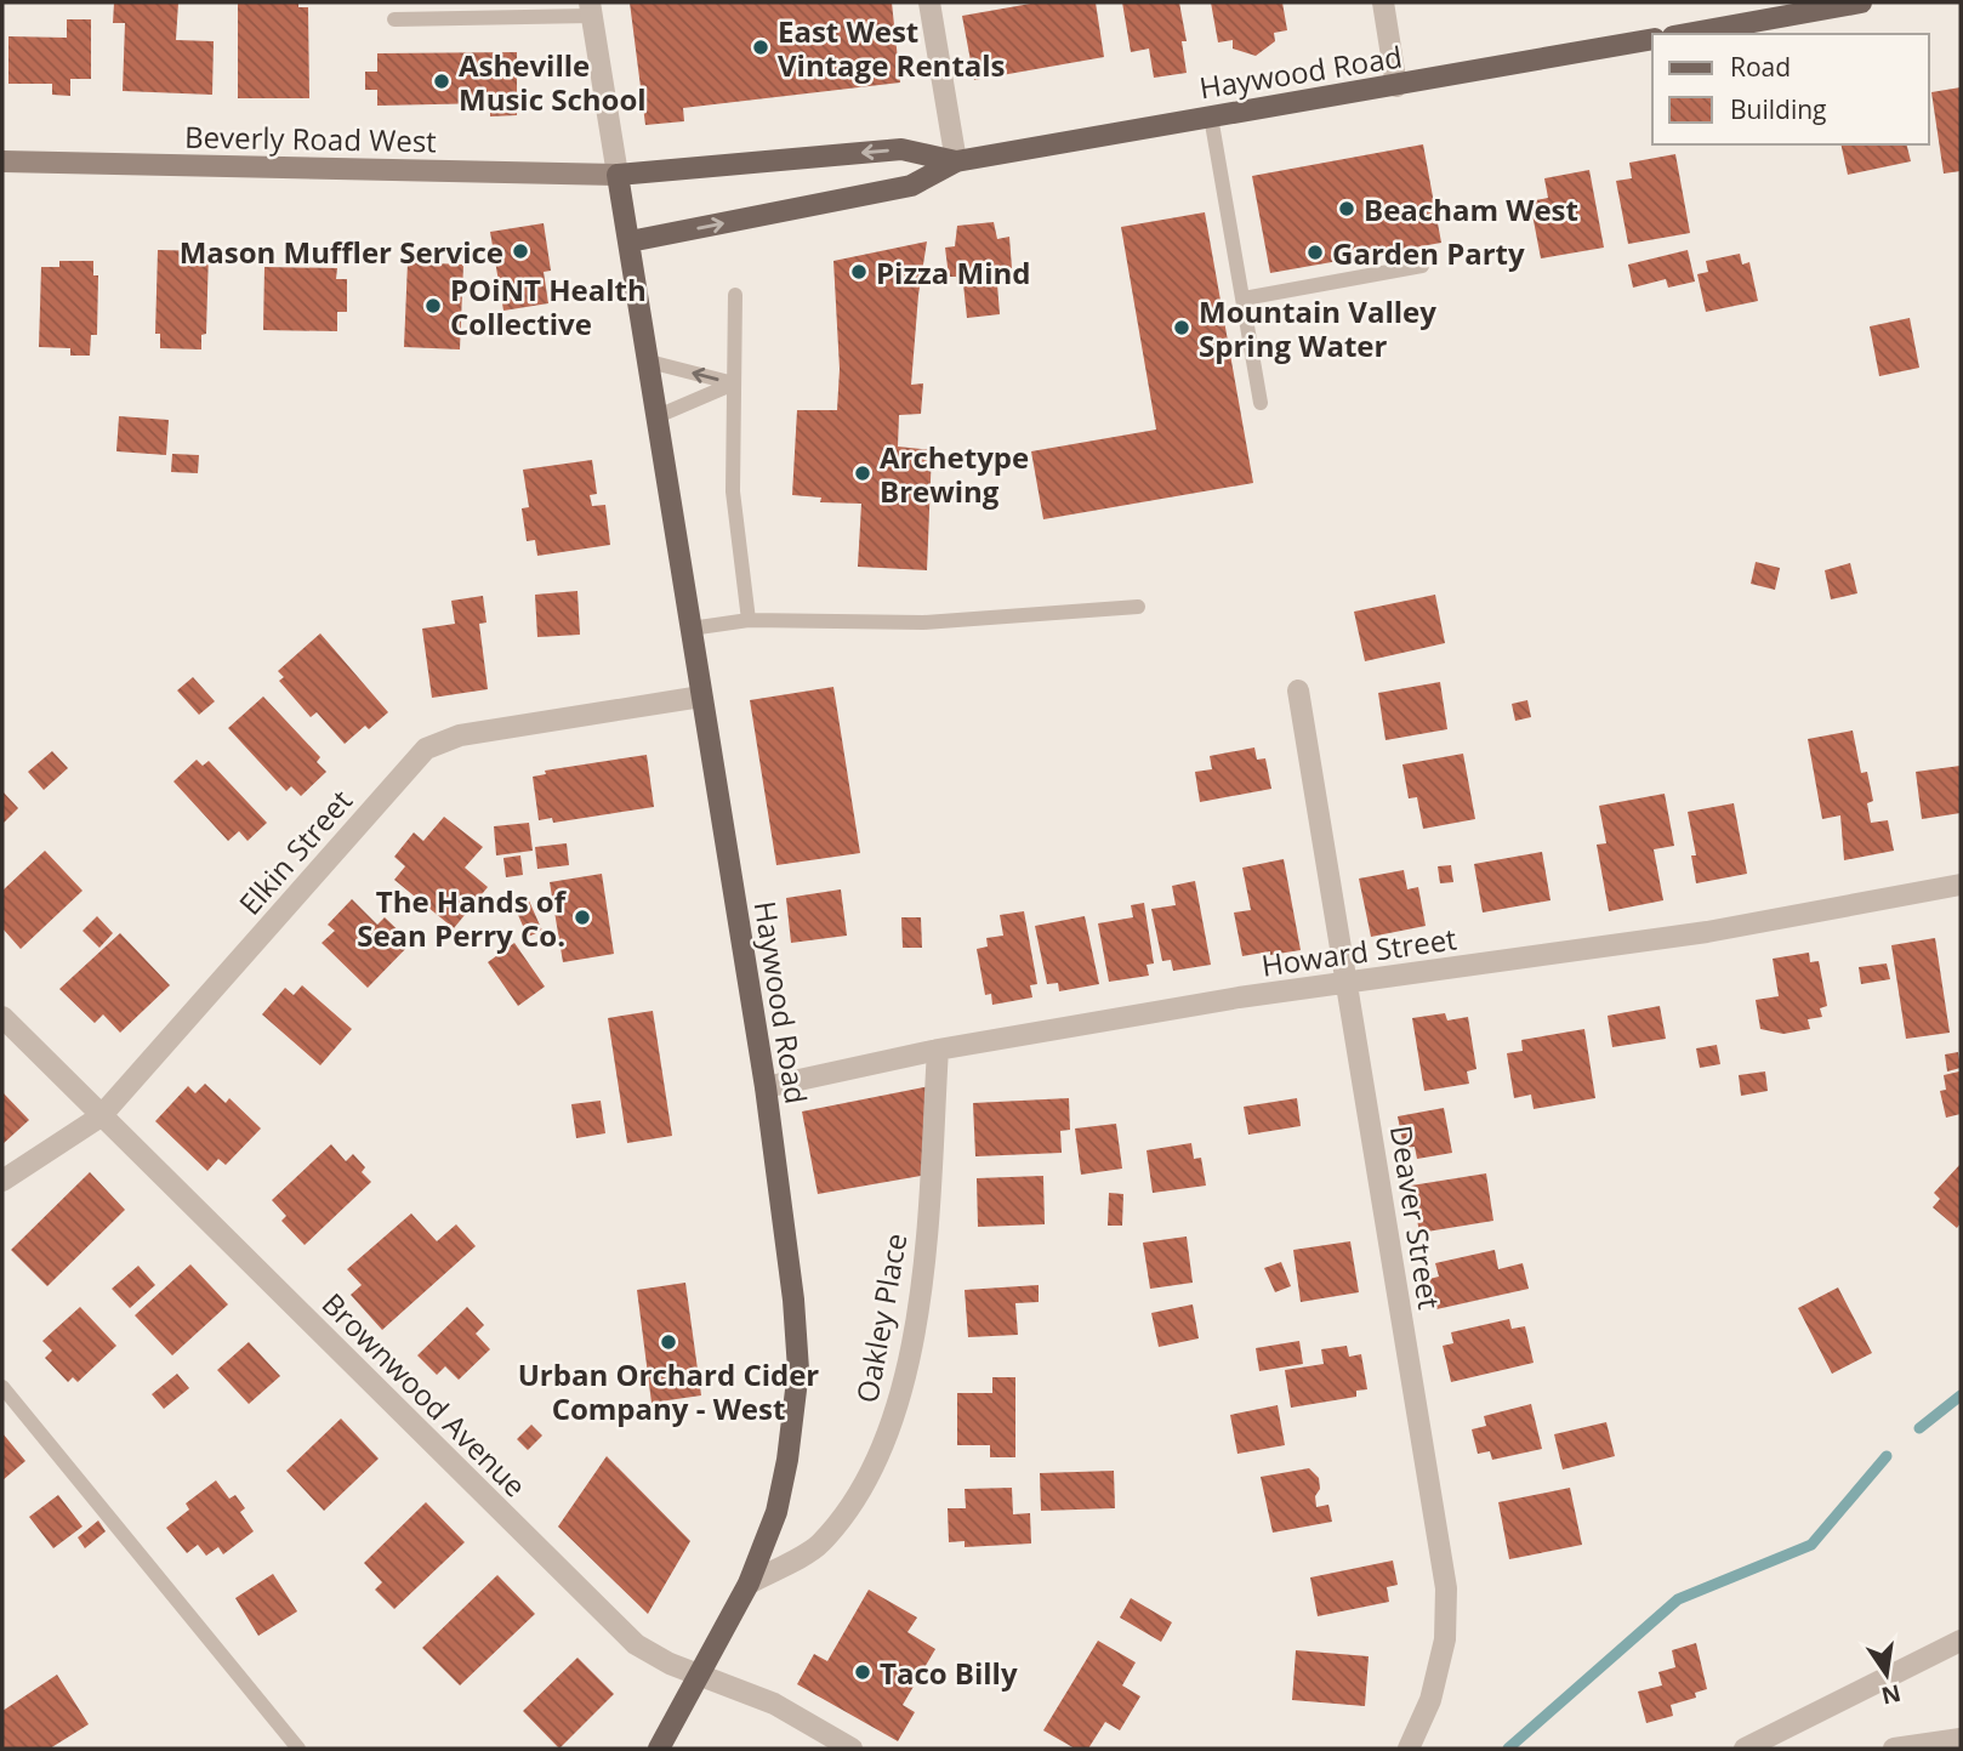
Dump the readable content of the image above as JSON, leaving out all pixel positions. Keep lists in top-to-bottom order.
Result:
{
  "streets": {
    "main road": ["Haywood Road"],
    "street": [
      "Beverly Road West",
      "Elkin Street",
      "Howard Street",
      "Deaver Street",
      "Oakley Place",
      "Brownwood Avenue"
    ]
  },
  "crossings": [
    ["Haywood Road", "Beverly Road West"],
    ["Haywood Road", "Elkin Street"],
    ["Haywood Road", "Howard Street"],
    ["Haywood Road", "Oakley Place"],
    ["Haywood Road", "Brownwood Avenue"],
    ["Elkin Street", "Brownwood Avenue"],
    ["Howard Street", "Deaver Street"],
    ["Howard Street", "Oakley Place"]
  ],
  "places": [
    "East West Vintage Rentals",
    "Asheville Music School",
    "Beacham West",
    "Mason Muffler Service",
    "Garden Party",
    "Pizza Mind",
    "POiNT Health Collective",
    "Mountain Valley Spring Water",
    "Archetype Brewing",
    "The Hands of Sean Perry Co.",
    "Urban Orchard Cider Company - West",
    "Taco Billy"
  ],
  "legend": ["Road", "Building"],
  "north": "bottom"
}
